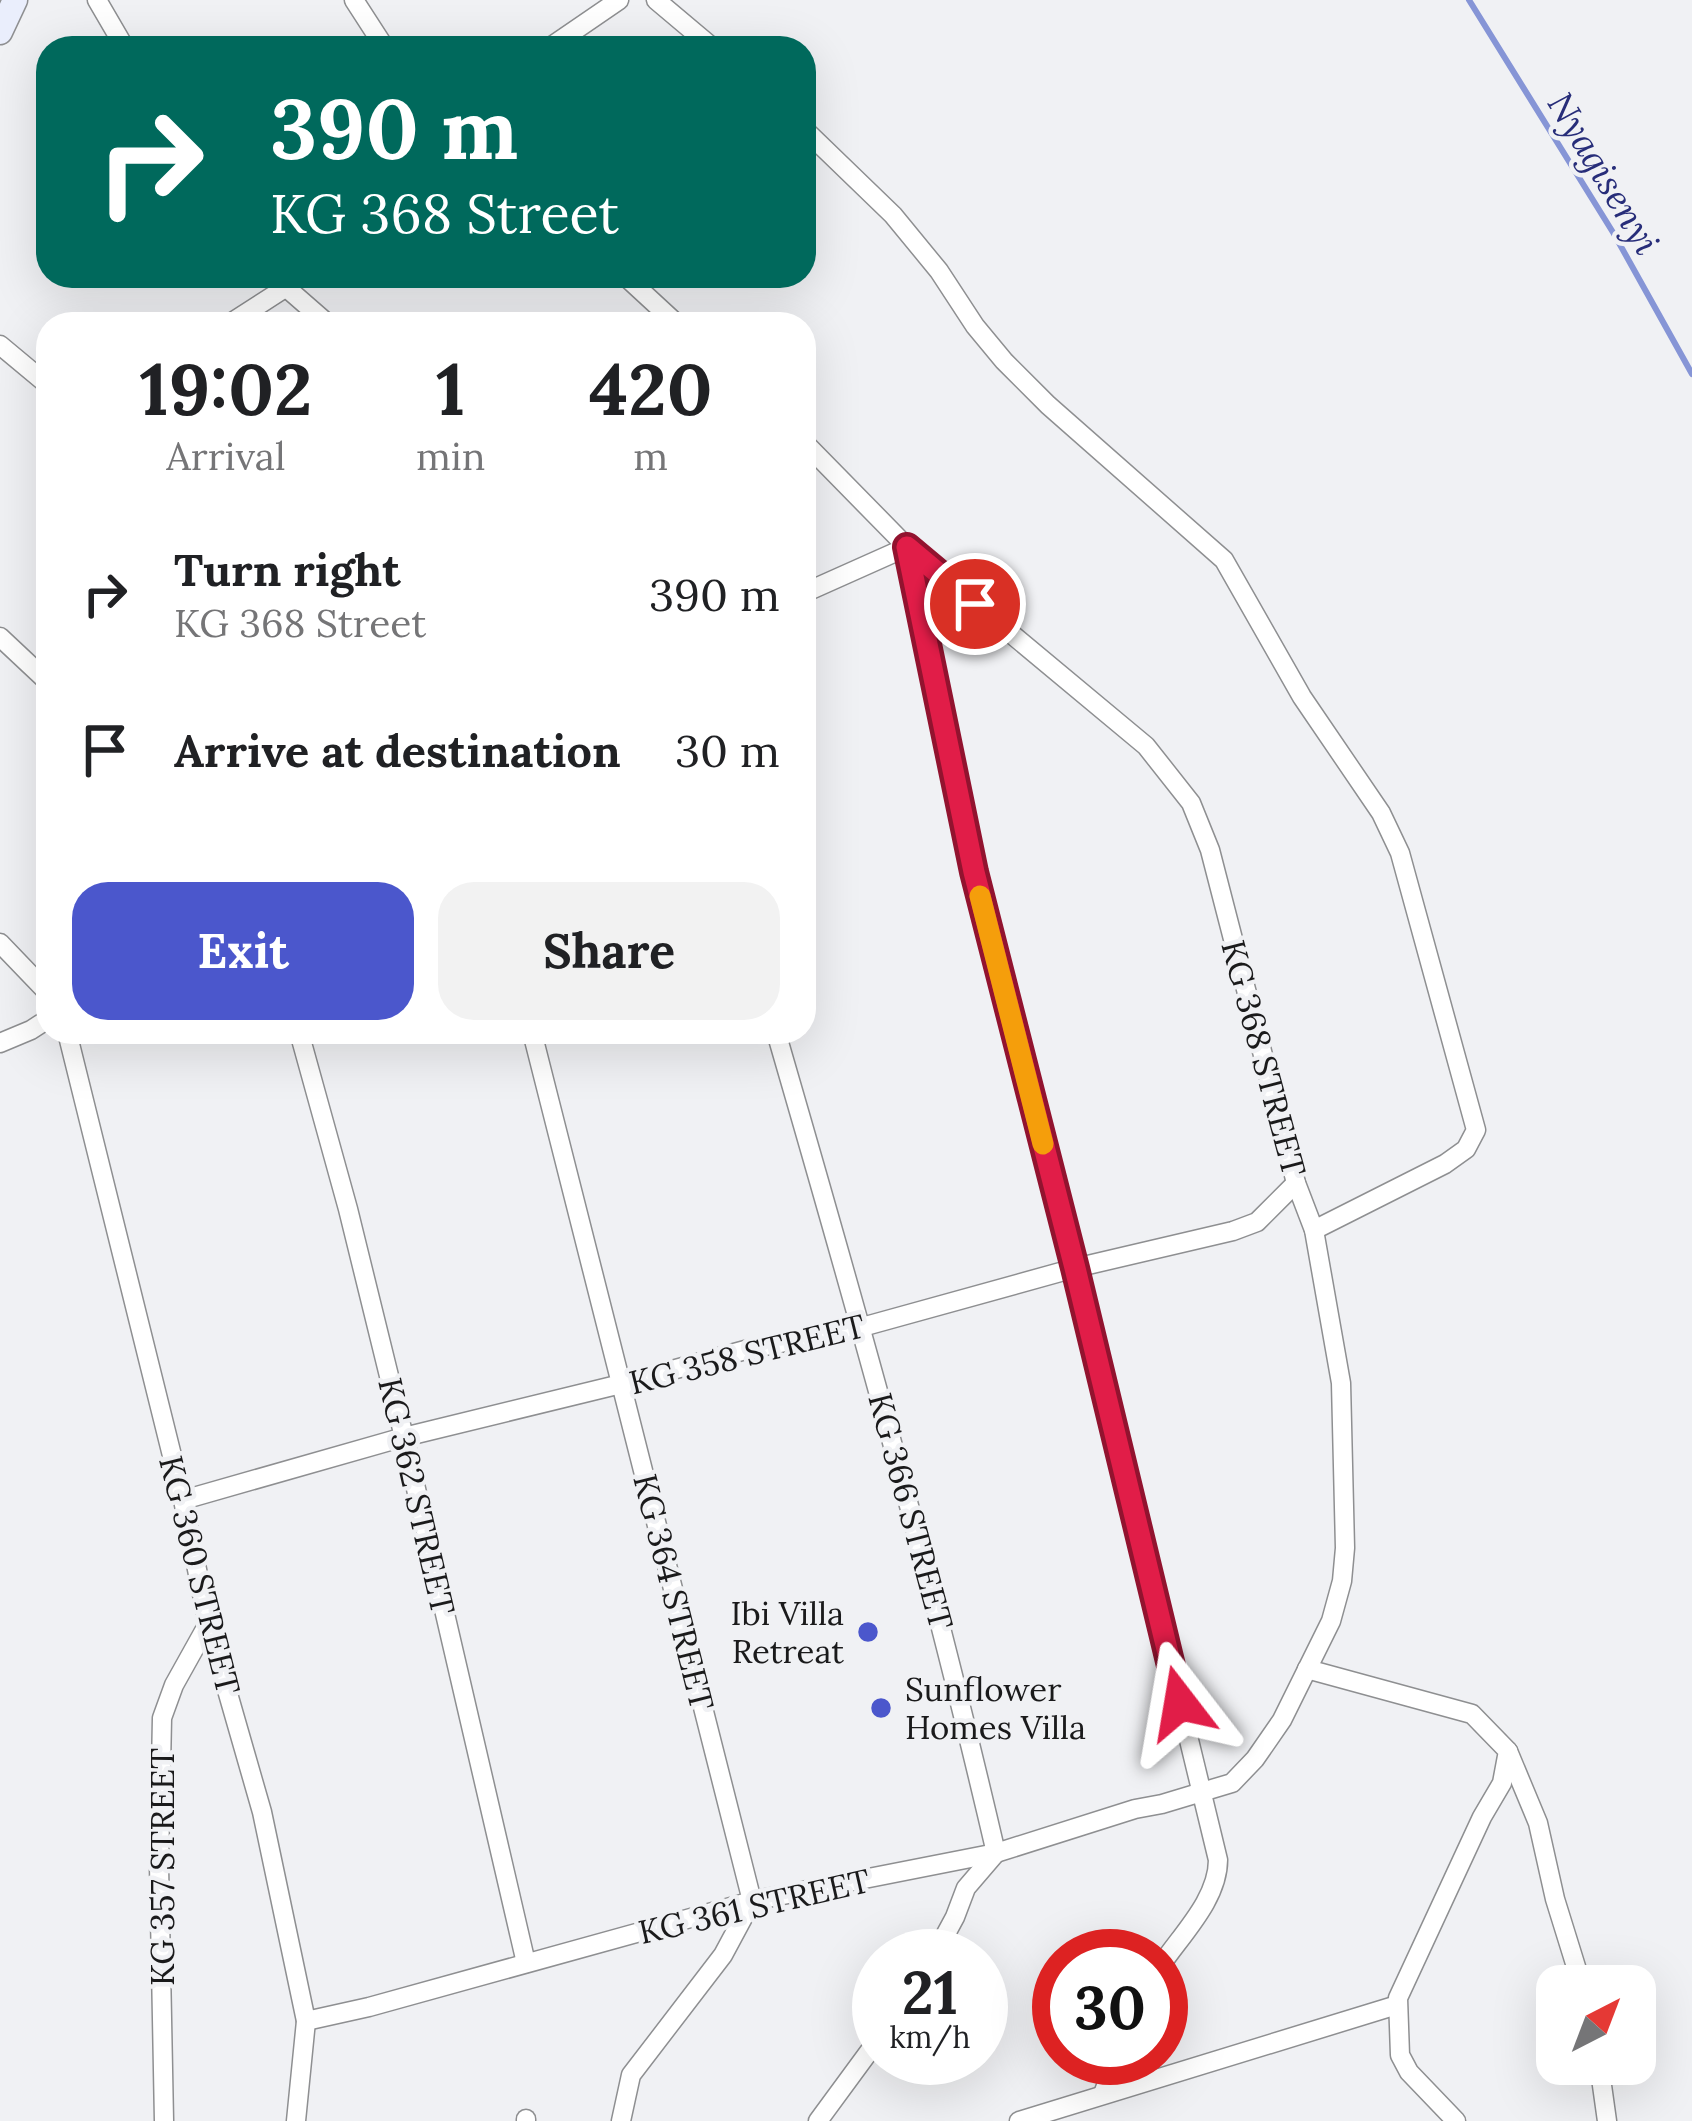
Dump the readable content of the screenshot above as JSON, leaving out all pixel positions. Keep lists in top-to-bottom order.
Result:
{
  "streets": {
    "street": [
      "KG 368 STREET",
      "KG 358 STREET",
      "KG 362 STREET",
      "KG 366 STREET",
      "KG 360 STREET",
      "KG 364 STREET",
      "KG 357 STREET",
      "KG 361 STREET"
    ]
  },
  "crossings": [
    ["KG 368 STREET", "KG 358 STREET"],
    ["KG 368 STREET", "KG 361 STREET"],
    ["KG 358 STREET", "KG 362 STREET"],
    ["KG 358 STREET", "KG 366 STREET"],
    ["KG 358 STREET", "KG 360 STREET"],
    ["KG 358 STREET", "KG 364 STREET"],
    ["KG 362 STREET", "KG 361 STREET"],
    ["KG 366 STREET", "KG 361 STREET"],
    ["KG 360 STREET", "KG 357 STREET"],
    ["KG 360 STREET", "KG 361 STREET"],
    ["KG 364 STREET", "KG 361 STREET"]
  ],
  "water": ["Nyagisenyi"],
  "places": ["Ibi Villa Retreat", "Sunflower Homes Villa"],
  "north": "top right",
  "page": {
    "turn": ["390 m", "KG 368 Street"],
    "eta": [
      "19:02",
      "Arrival",
      "1",
      "min",
      "420",
      "m"
    ],
    "list": [
      {
        "name": "Turn right",
        "note": "KG 368 Street",
        "value": "390 m"
      },
      {
        "name": "Arrive at destination",
        "value": "30 m"
      }
    ],
    "buttons": ["Exit", "Share"],
    "speed": "21 km/h",
    "limit": "30"
  }
}
